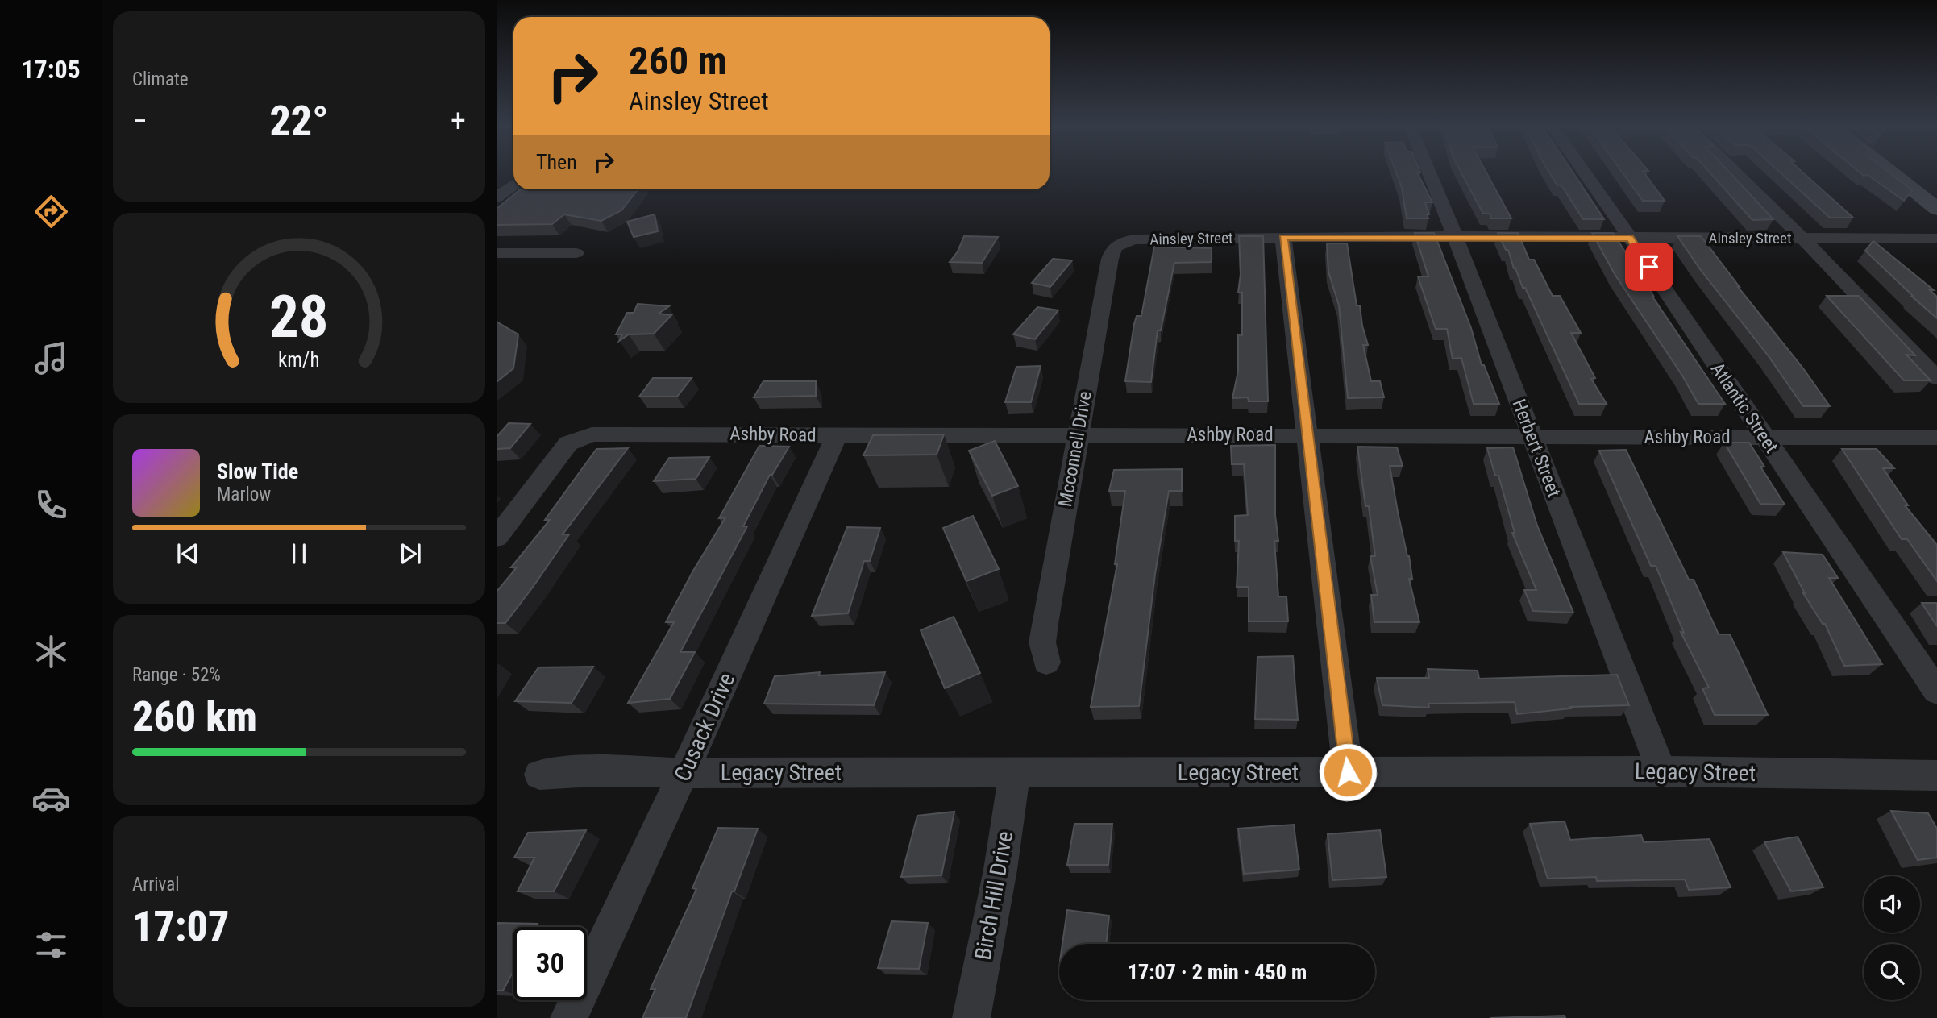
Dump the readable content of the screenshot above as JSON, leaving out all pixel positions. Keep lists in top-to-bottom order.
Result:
{
  "streets": {
    "street": [
      "Ainsley Street",
      "Atlantic Street",
      "Ashby Road",
      "Herbert Street",
      "Mcconnell Drive",
      "Cusack Drive",
      "Legacy Street",
      "Birch Hill Drive"
    ]
  },
  "crossings": [
    ["Ainsley Street", "Atlantic Street"],
    ["Ainsley Street", "Herbert Street"],
    ["Ainsley Street", "Mcconnell Drive"],
    ["Atlantic Street", "Ashby Road"],
    ["Ashby Road", "Herbert Street"],
    ["Ashby Road", "Mcconnell Drive"],
    ["Ashby Road", "Cusack Drive"],
    ["Herbert Street", "Legacy Street"],
    ["Cusack Drive", "Legacy Street"],
    ["Legacy Street", "Birch Hill Drive"]
  ],
  "page": {
    "tabs": "17:05",
    "tile": [
      "Climate",
      ["Range · 52%", "260 km"],
      ["Arrival", "17:07"]
    ],
    "turn": ["260 m", "Ainsley Street"],
    "heat": ["−", "22°", "+"],
    "then": "Then",
    "song": ["Slow Tide", "Marlow"],
    "limit": "30",
    "trip": "17:07 · 2 min · 450 m",
    "gauge": ["28", "km/h"]
  }
}
